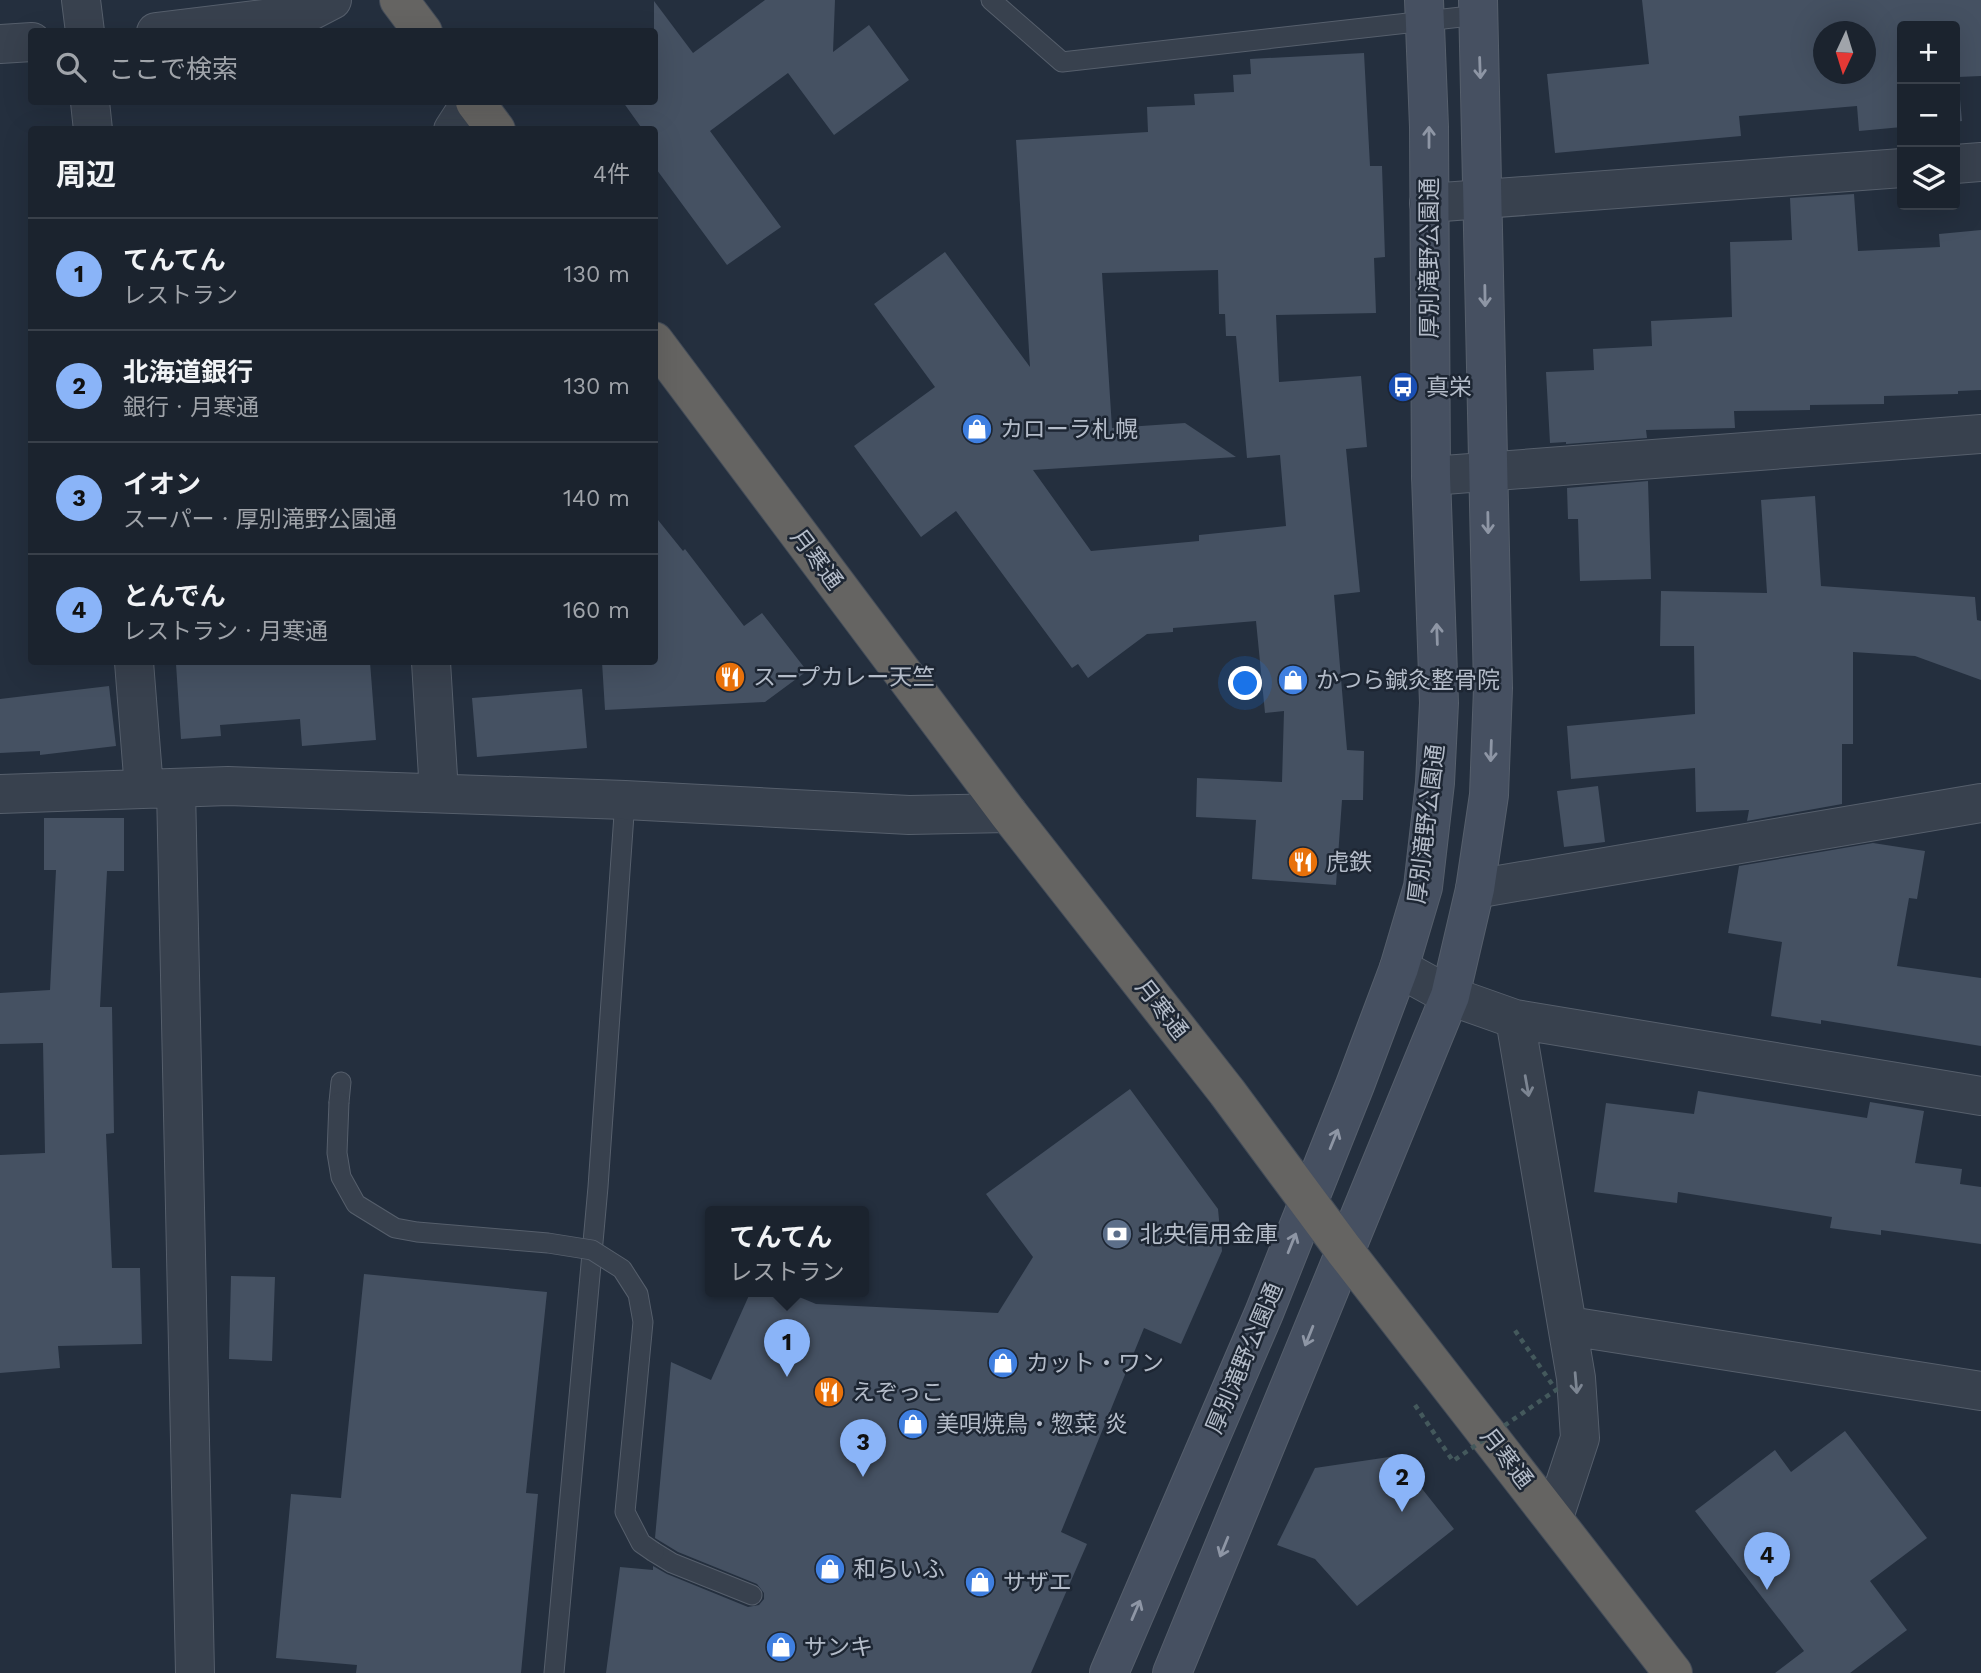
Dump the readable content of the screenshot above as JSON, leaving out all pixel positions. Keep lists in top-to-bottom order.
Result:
{
  "streets": {
    "highway": ["月寒通"],
    "main road": ["厚別滝野公園通"]
  },
  "crossings": [
    ["厚別滝野公園通", "月寒通"]
  ],
  "places": {
    "bus stop": ["真栄"],
    "shop": [
      "カローラ札幌",
      "かつら鍼灸整骨院",
      "カット・ワン",
      "美唄焼鳥・惣菜 炎",
      "和らいふ",
      "サザエ",
      "サンキ"
    ],
    "restaurant": ["スープカレー天竺", "虎鉄", "えぞっこ"],
    "bank": ["北央信用金庫"]
  },
  "north": "bottom",
  "page": {
    "map_buttons": ["+", "−"],
    "search": "ここで検索",
    "heading": ["周辺", "4件"],
    "list": [
      {
        "mark": "1",
        "name": "てんてん",
        "note": "レストラン",
        "value": "130 m"
      },
      {
        "mark": "2",
        "name": "北海道銀行",
        "note": "銀行 · 月寒通",
        "value": "130 m"
      },
      {
        "mark": "3",
        "name": "イオン",
        "note": "スーパー · 厚別滝野公園通",
        "value": "140 m"
      },
      {
        "mark": "4",
        "name": "とんでん",
        "note": "レストラン · 月寒通",
        "value": "160 m"
      }
    ],
    "popup": ["てんてん", "レストラン"],
    "pins": [
      "1",
      "3",
      "2",
      "4"
    ]
  }
}
